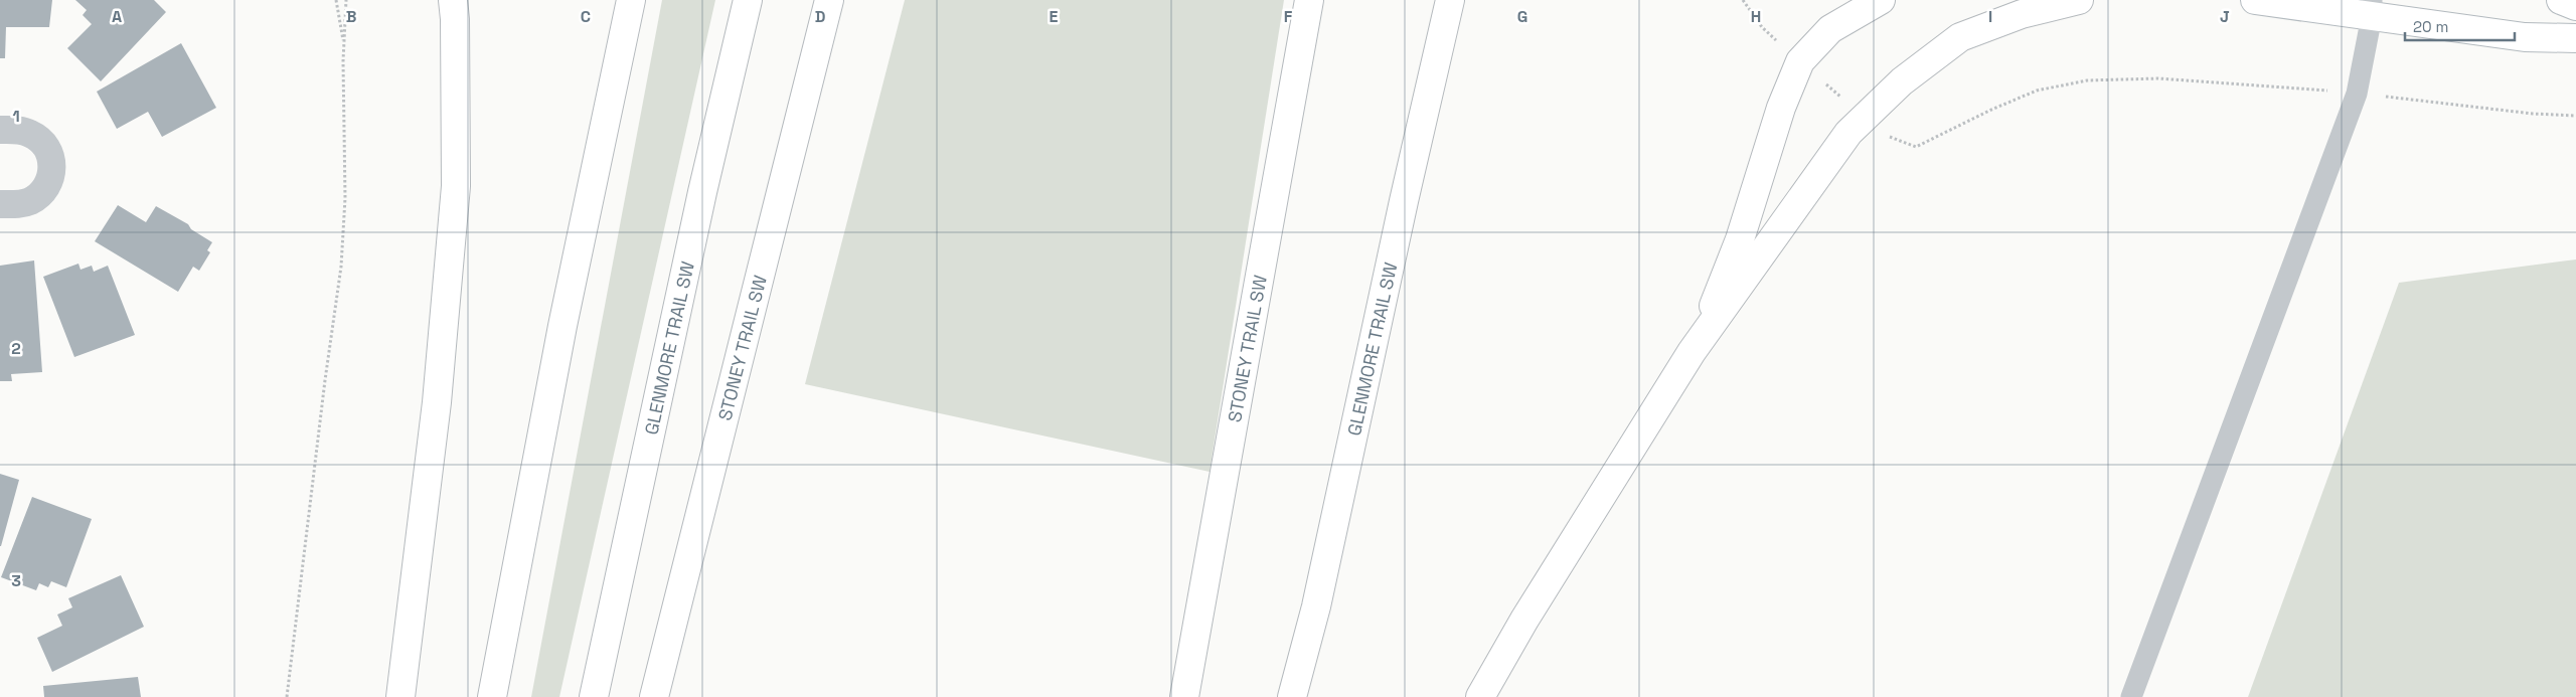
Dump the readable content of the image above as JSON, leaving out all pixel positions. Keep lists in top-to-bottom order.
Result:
{
  "streets": {
    "main road": ["GLENMORE TRAIL SW", "STONEY TRAIL SW"]
  },
  "scale_bar": "20 m",
  "grid": {
    "columns": [
      "A",
      "B",
      "C",
      "D",
      "E",
      "F",
      "G",
      "H",
      "I",
      "J"
    ],
    "rows": ["1", "2", "3"]
  }
}
